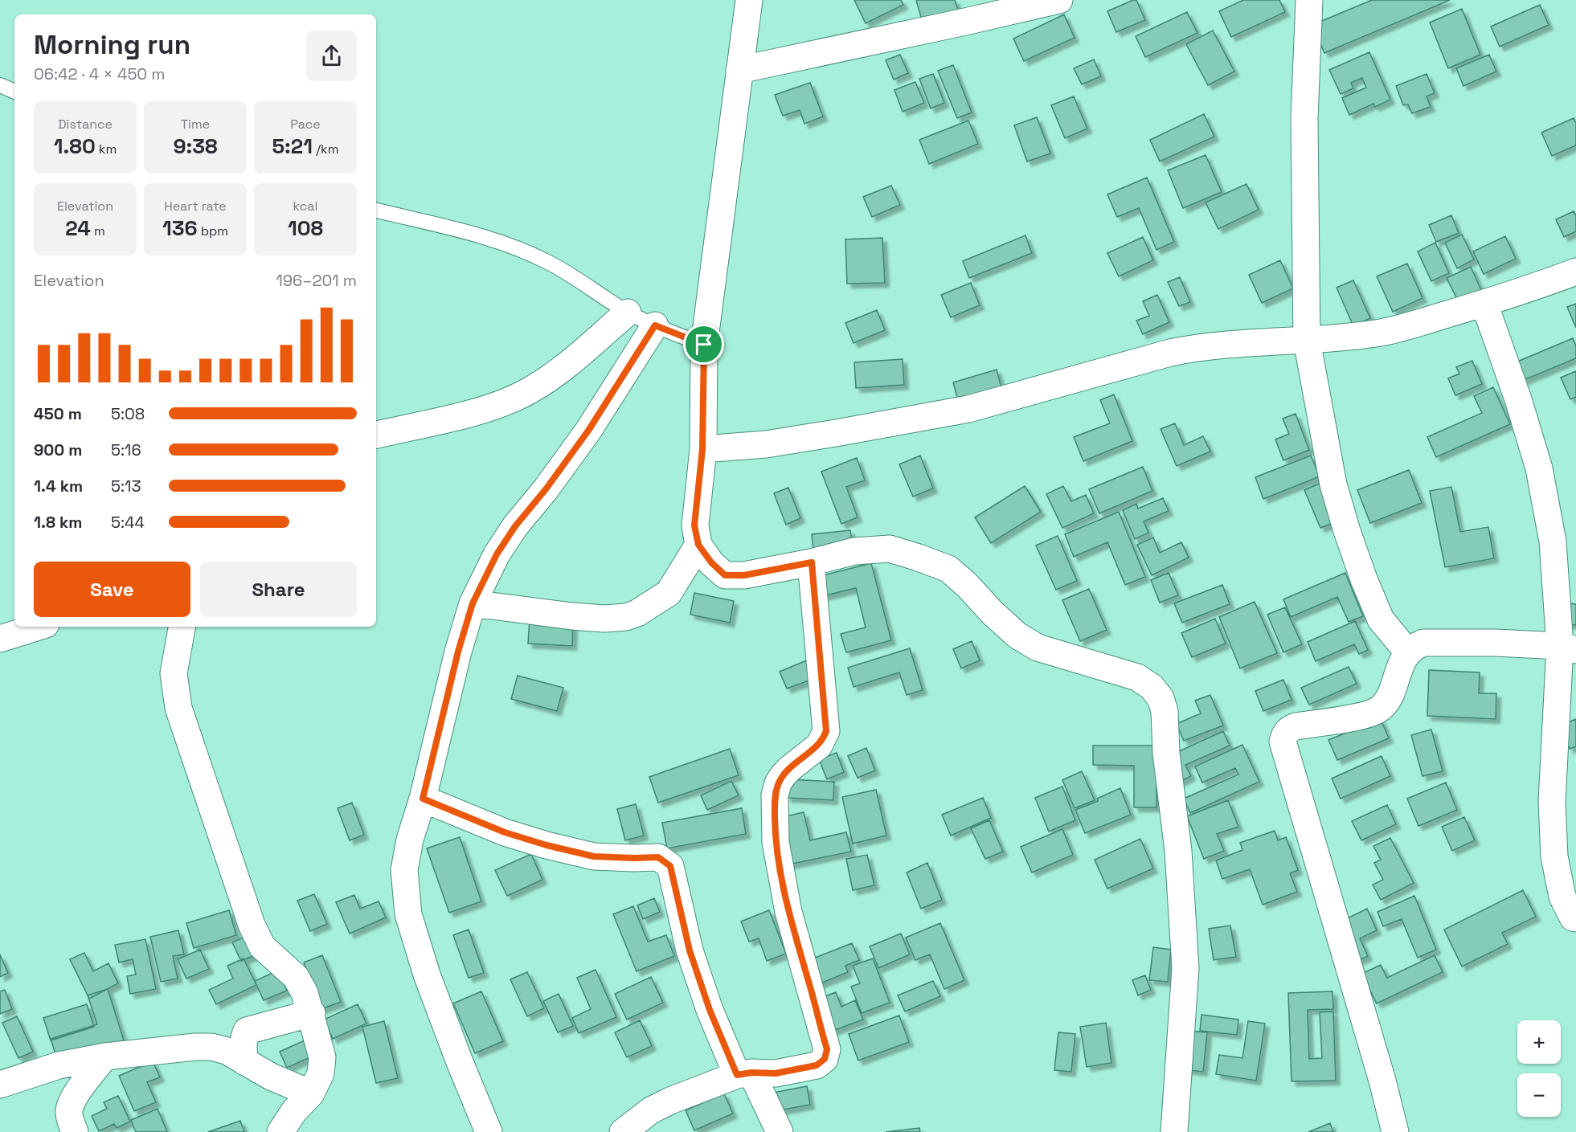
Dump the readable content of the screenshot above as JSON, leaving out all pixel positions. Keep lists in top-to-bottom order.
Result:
{
  "page": {
    "heading": ["Morning run", "06:42 · 4 × 450 m"],
    "stats": [
      ["Distance", "1.80 km"],
      ["Time", "9:38"],
      ["Pace", "5:21 /km"],
      ["Elevation", "24 m"],
      ["Heart rate", "136 bpm"],
      ["kcal", "108"]
    ],
    "chart": ["Elevation", "196–201 m"],
    "list": [
      {
        "name": "450 m",
        "note": "5:08"
      },
      {
        "name": "900 m",
        "note": "5:16"
      },
      {
        "name": "1.4 km",
        "note": "5:13"
      },
      {
        "name": "1.8 km",
        "note": "5:44"
      }
    ],
    "buttons": ["Save", "Share"],
    "map_buttons": ["+", "−"]
  }
}
